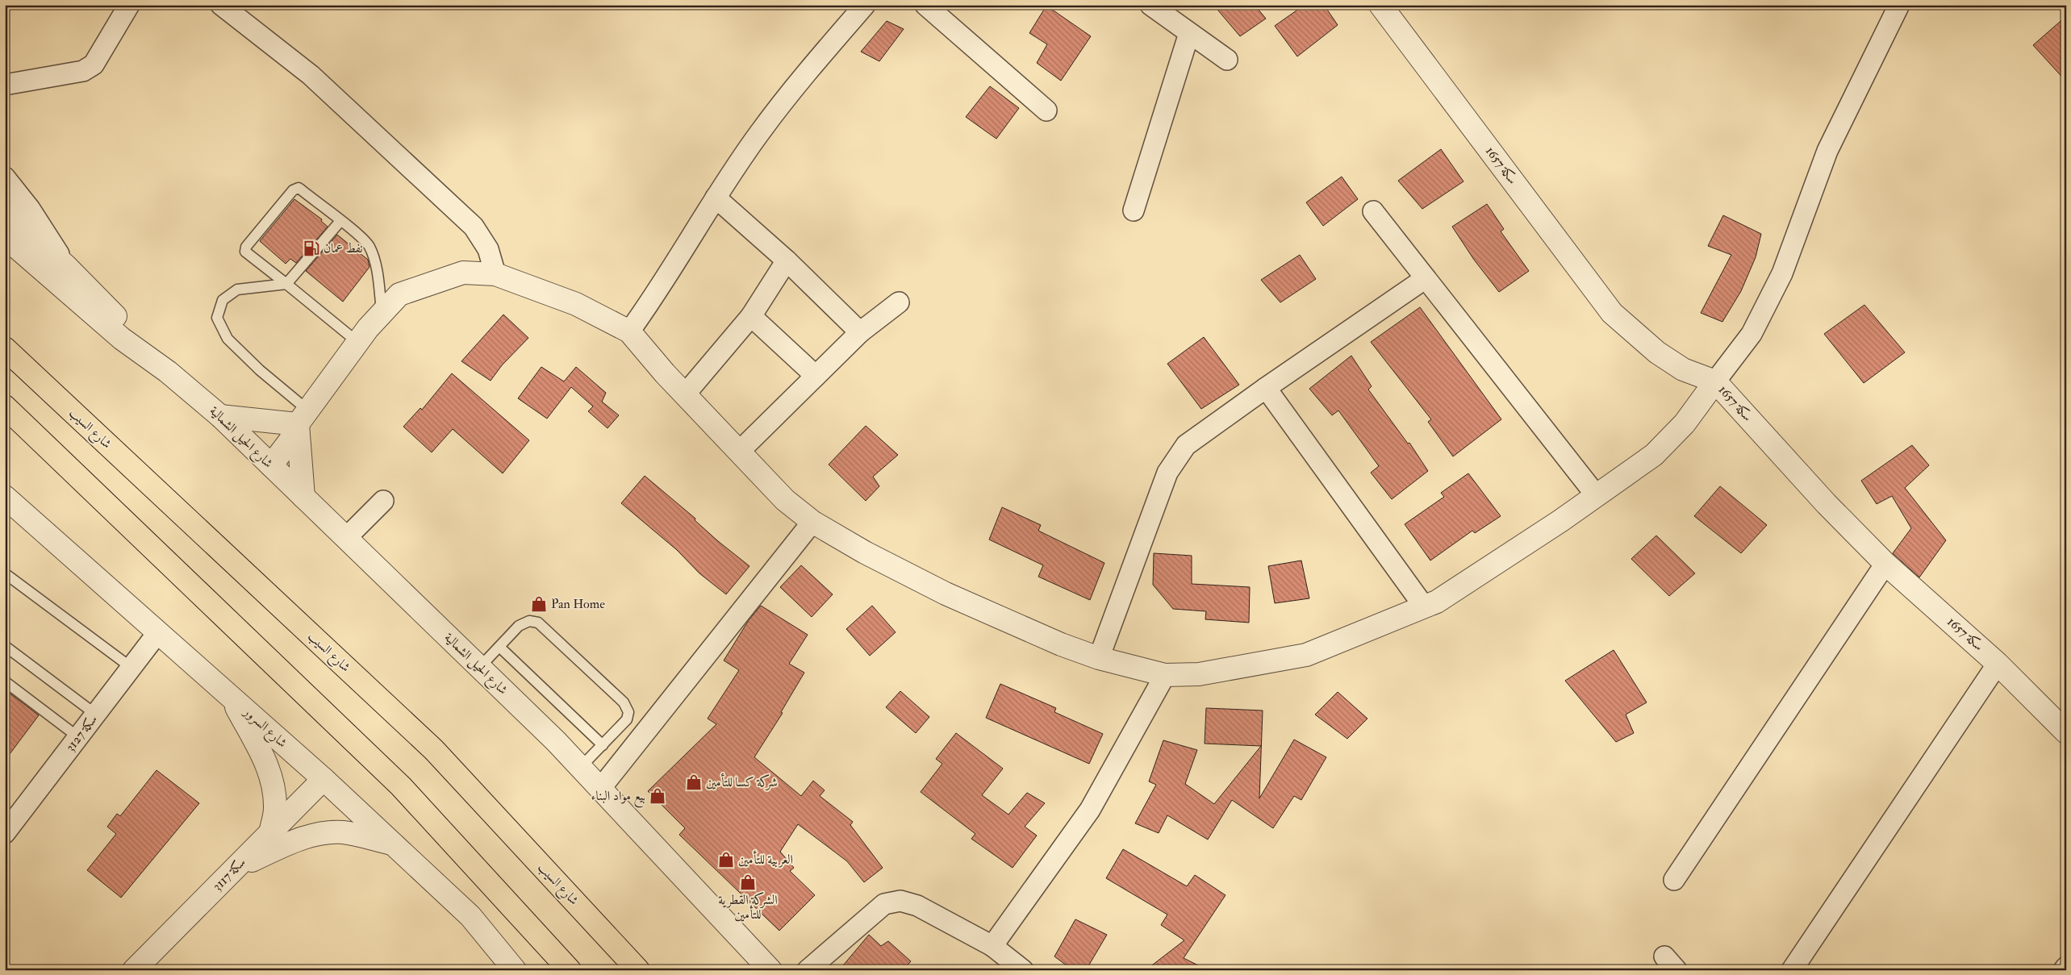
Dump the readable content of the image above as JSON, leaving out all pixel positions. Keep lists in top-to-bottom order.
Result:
{
  "streets": {
    "highway": ["شارع السيب"],
    "street": [
      "سكة 1657",
      "شارع الحيل الشمالية",
      "شارع السرور",
      "سكة 3127",
      "سكة 3117"
    ]
  },
  "crossings": [
    ["شارع السرور", "سكة 3127"],
    ["شارع السرور", "سكة 3117"]
  ],
  "places": {
    "fuel station": ["نفط عمان"],
    "shop": [
      "Pan Home",
      "شركة كسا للتأمين",
      "بيع مواد البناء",
      "العربية للتأمين",
      "الشركة القطرية للتأمين"
    ]
  }
}
